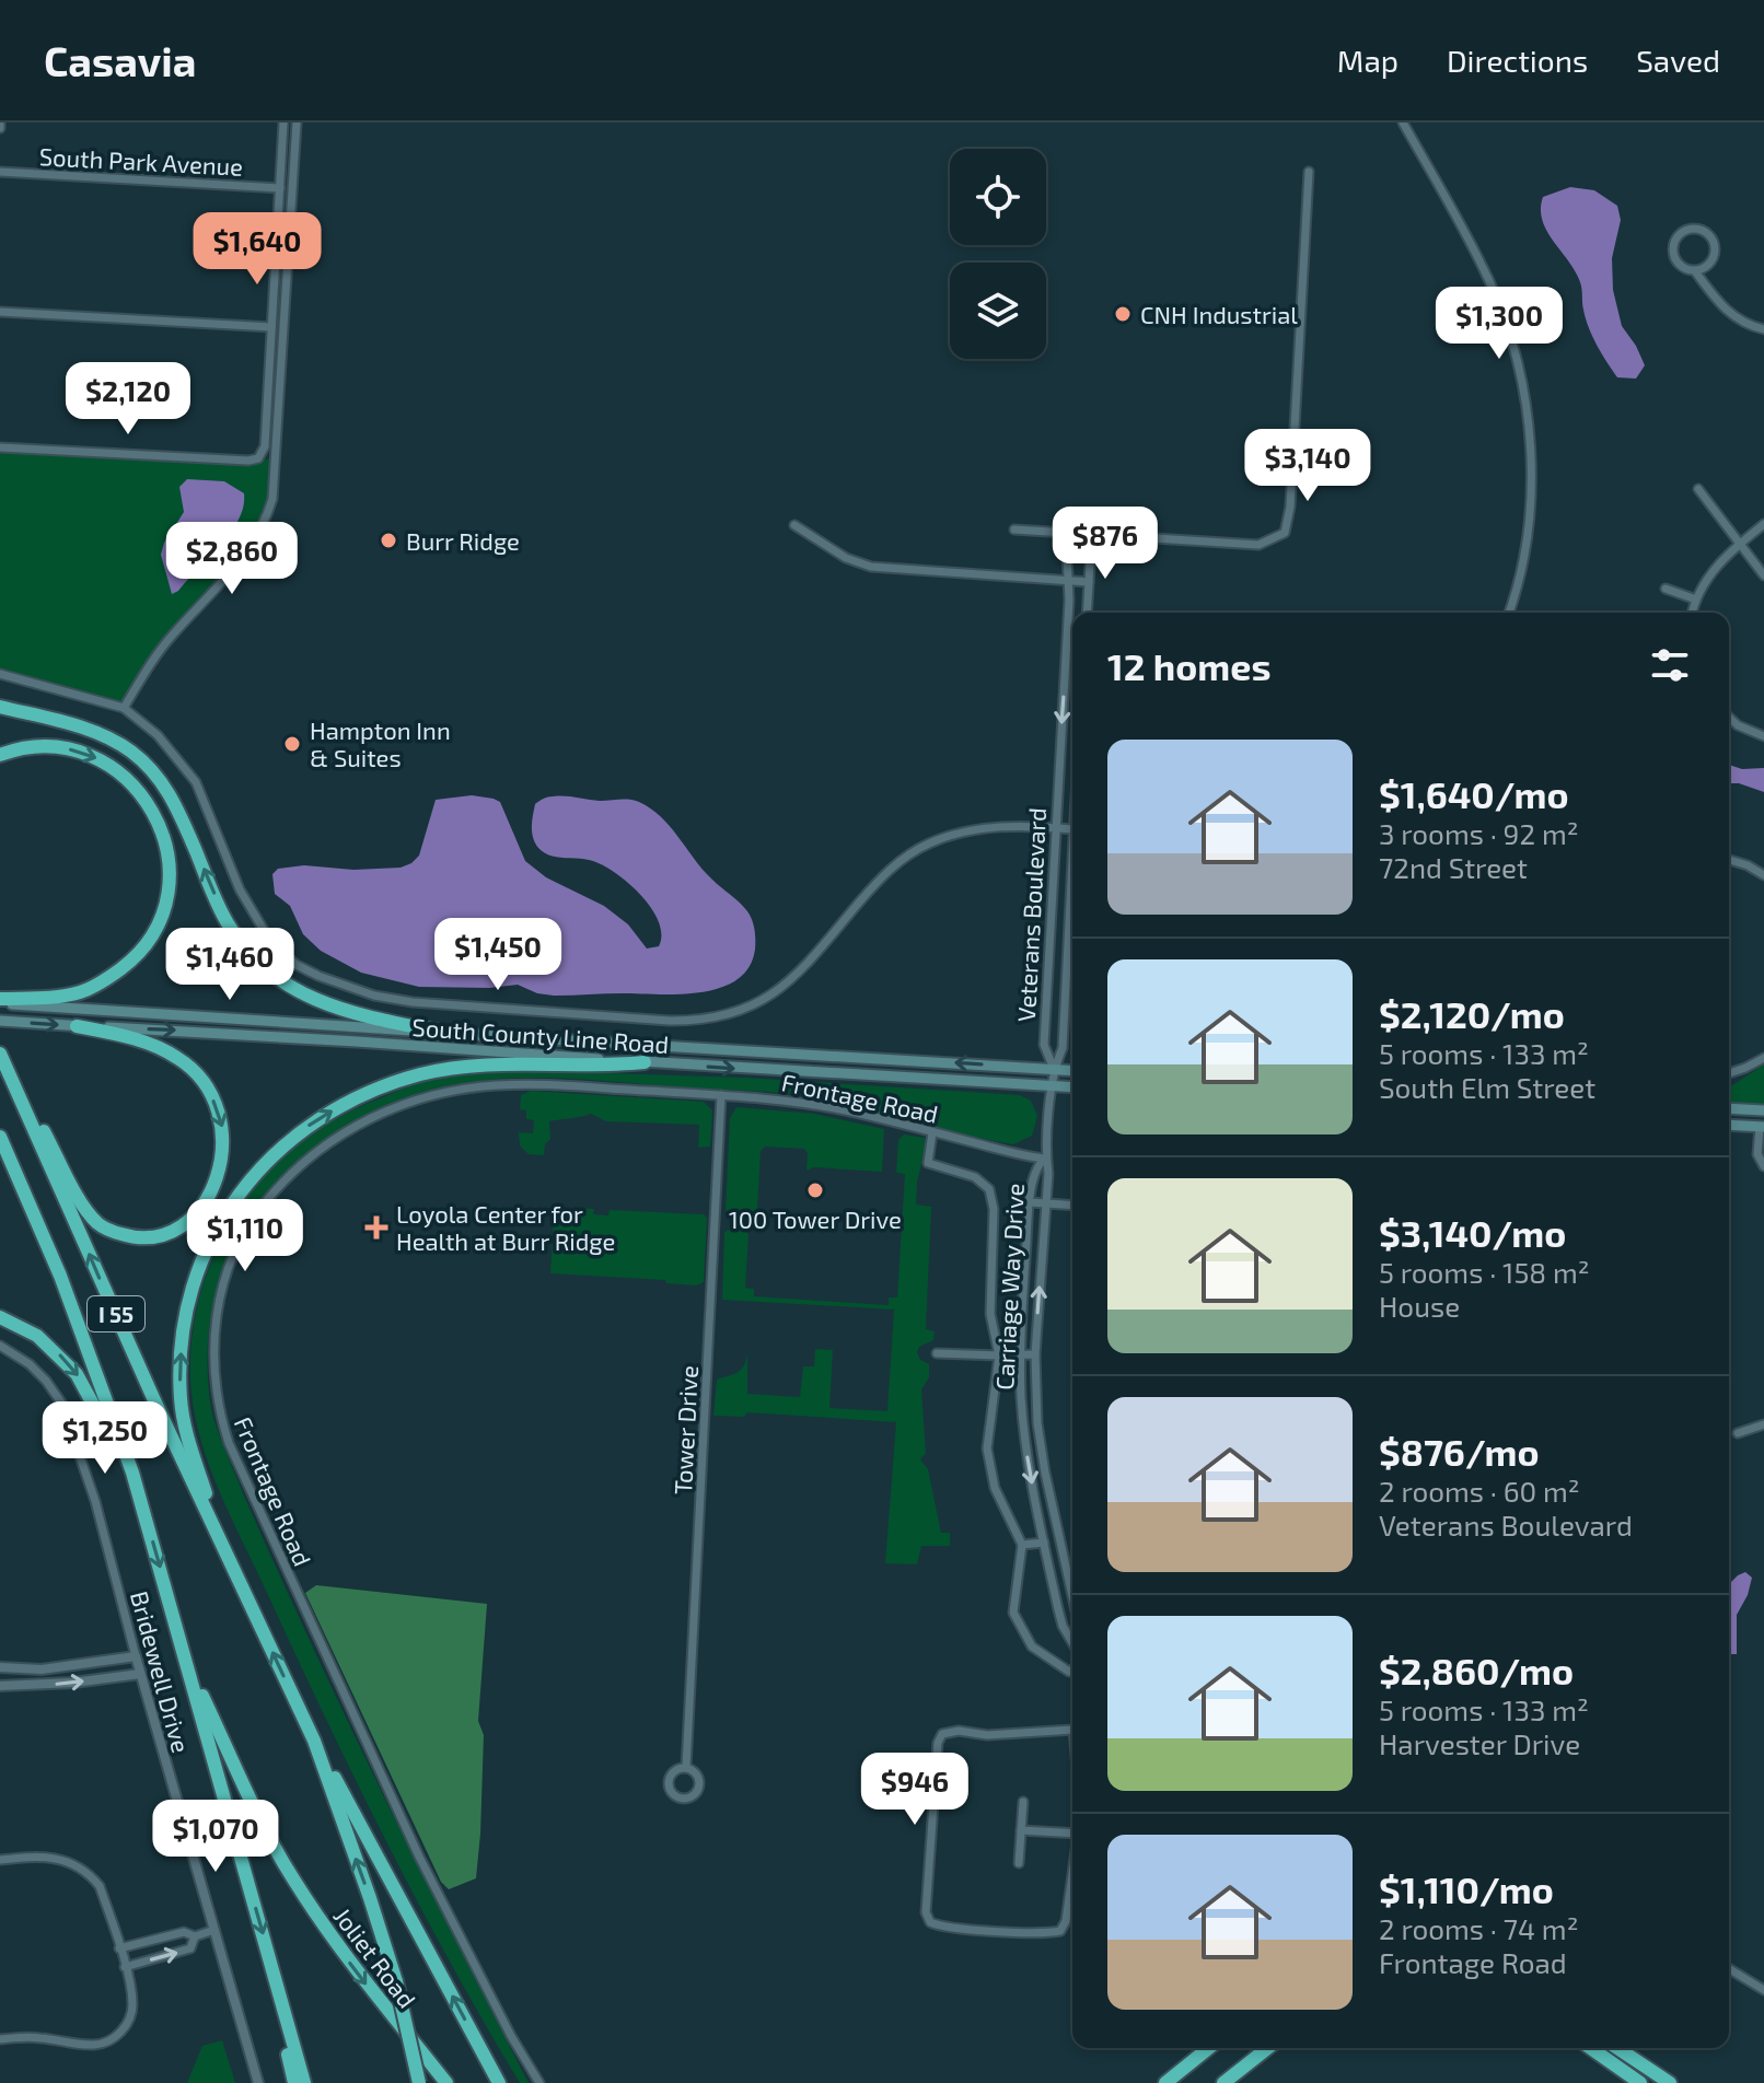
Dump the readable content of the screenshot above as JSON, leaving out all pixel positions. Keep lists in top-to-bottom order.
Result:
{
  "streets": {
    "highway": ["I 55", "Joliet Road"],
    "main road": ["South County Line Road"],
    "street": [
      "South Park Avenue",
      "Veterans Boulevard",
      "Frontage Road",
      "Carriage Way Drive",
      "Tower Drive",
      "Bridewell Drive"
    ]
  },
  "crossings": [
    ["Veterans Boulevard", "South County Line Road"],
    ["Frontage Road", "Carriage Way Drive"],
    ["Frontage Road", "Tower Drive"],
    ["I 55", "Joliet Road"]
  ],
  "places": {
    "other": [
      "CNH Industrial",
      "Burr Ridge",
      "Hampton Inn & Suites",
      "100 Tower Drive"
    ],
    "health": ["Loyola Center for Health at Burr Ridge"]
  },
  "page": {
    "header": "Casavia",
    "nav": ["Map", "Directions", "Saved"],
    "price": [
      "$1,640",
      "$1,300",
      "$2,120",
      "$3,140",
      "$876",
      "$2,860",
      "$1,450",
      "$1,460",
      "$1,110",
      "$1,250",
      "$946",
      "$1,070"
    ],
    "heading": "12 homes",
    "list": [
      {
        "name": "$1,640/mo",
        "note": "3 rooms · 92 m² · 72nd Street"
      },
      {
        "name": "$2,120/mo",
        "note": "5 rooms · 133 m² · South Elm Street"
      },
      {
        "name": "$3,140/mo",
        "note": "5 rooms · 158 m² · House"
      },
      {
        "name": "$876/mo",
        "note": "2 rooms · 60 m² · Veterans Boulevard"
      },
      {
        "name": "$2,860/mo",
        "note": "5 rooms · 133 m² · Harvester Drive"
      },
      {
        "name": "$1,110/mo",
        "note": "2 rooms · 74 m² · Frontage Road"
      }
    ]
  }
}
